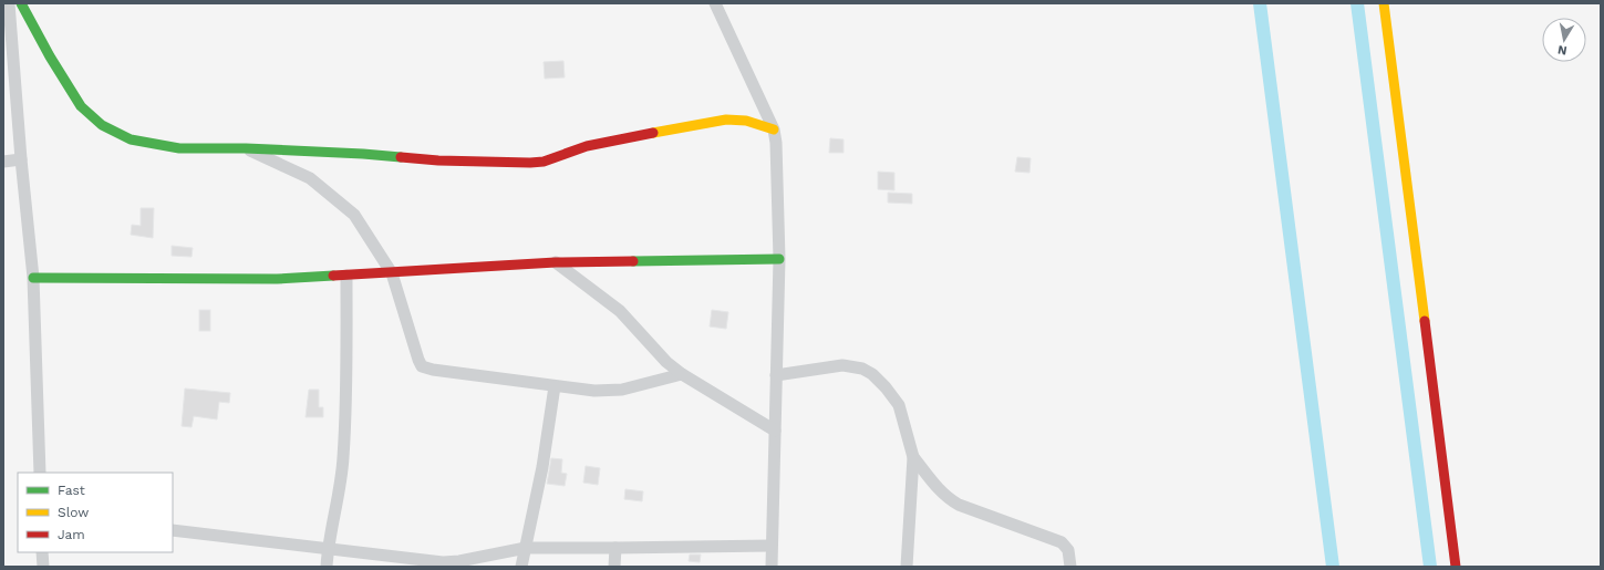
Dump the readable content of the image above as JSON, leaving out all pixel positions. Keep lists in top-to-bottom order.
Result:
{
  "legend": ["Fast", "Slow", "Jam"],
  "north": "bottom"
}
